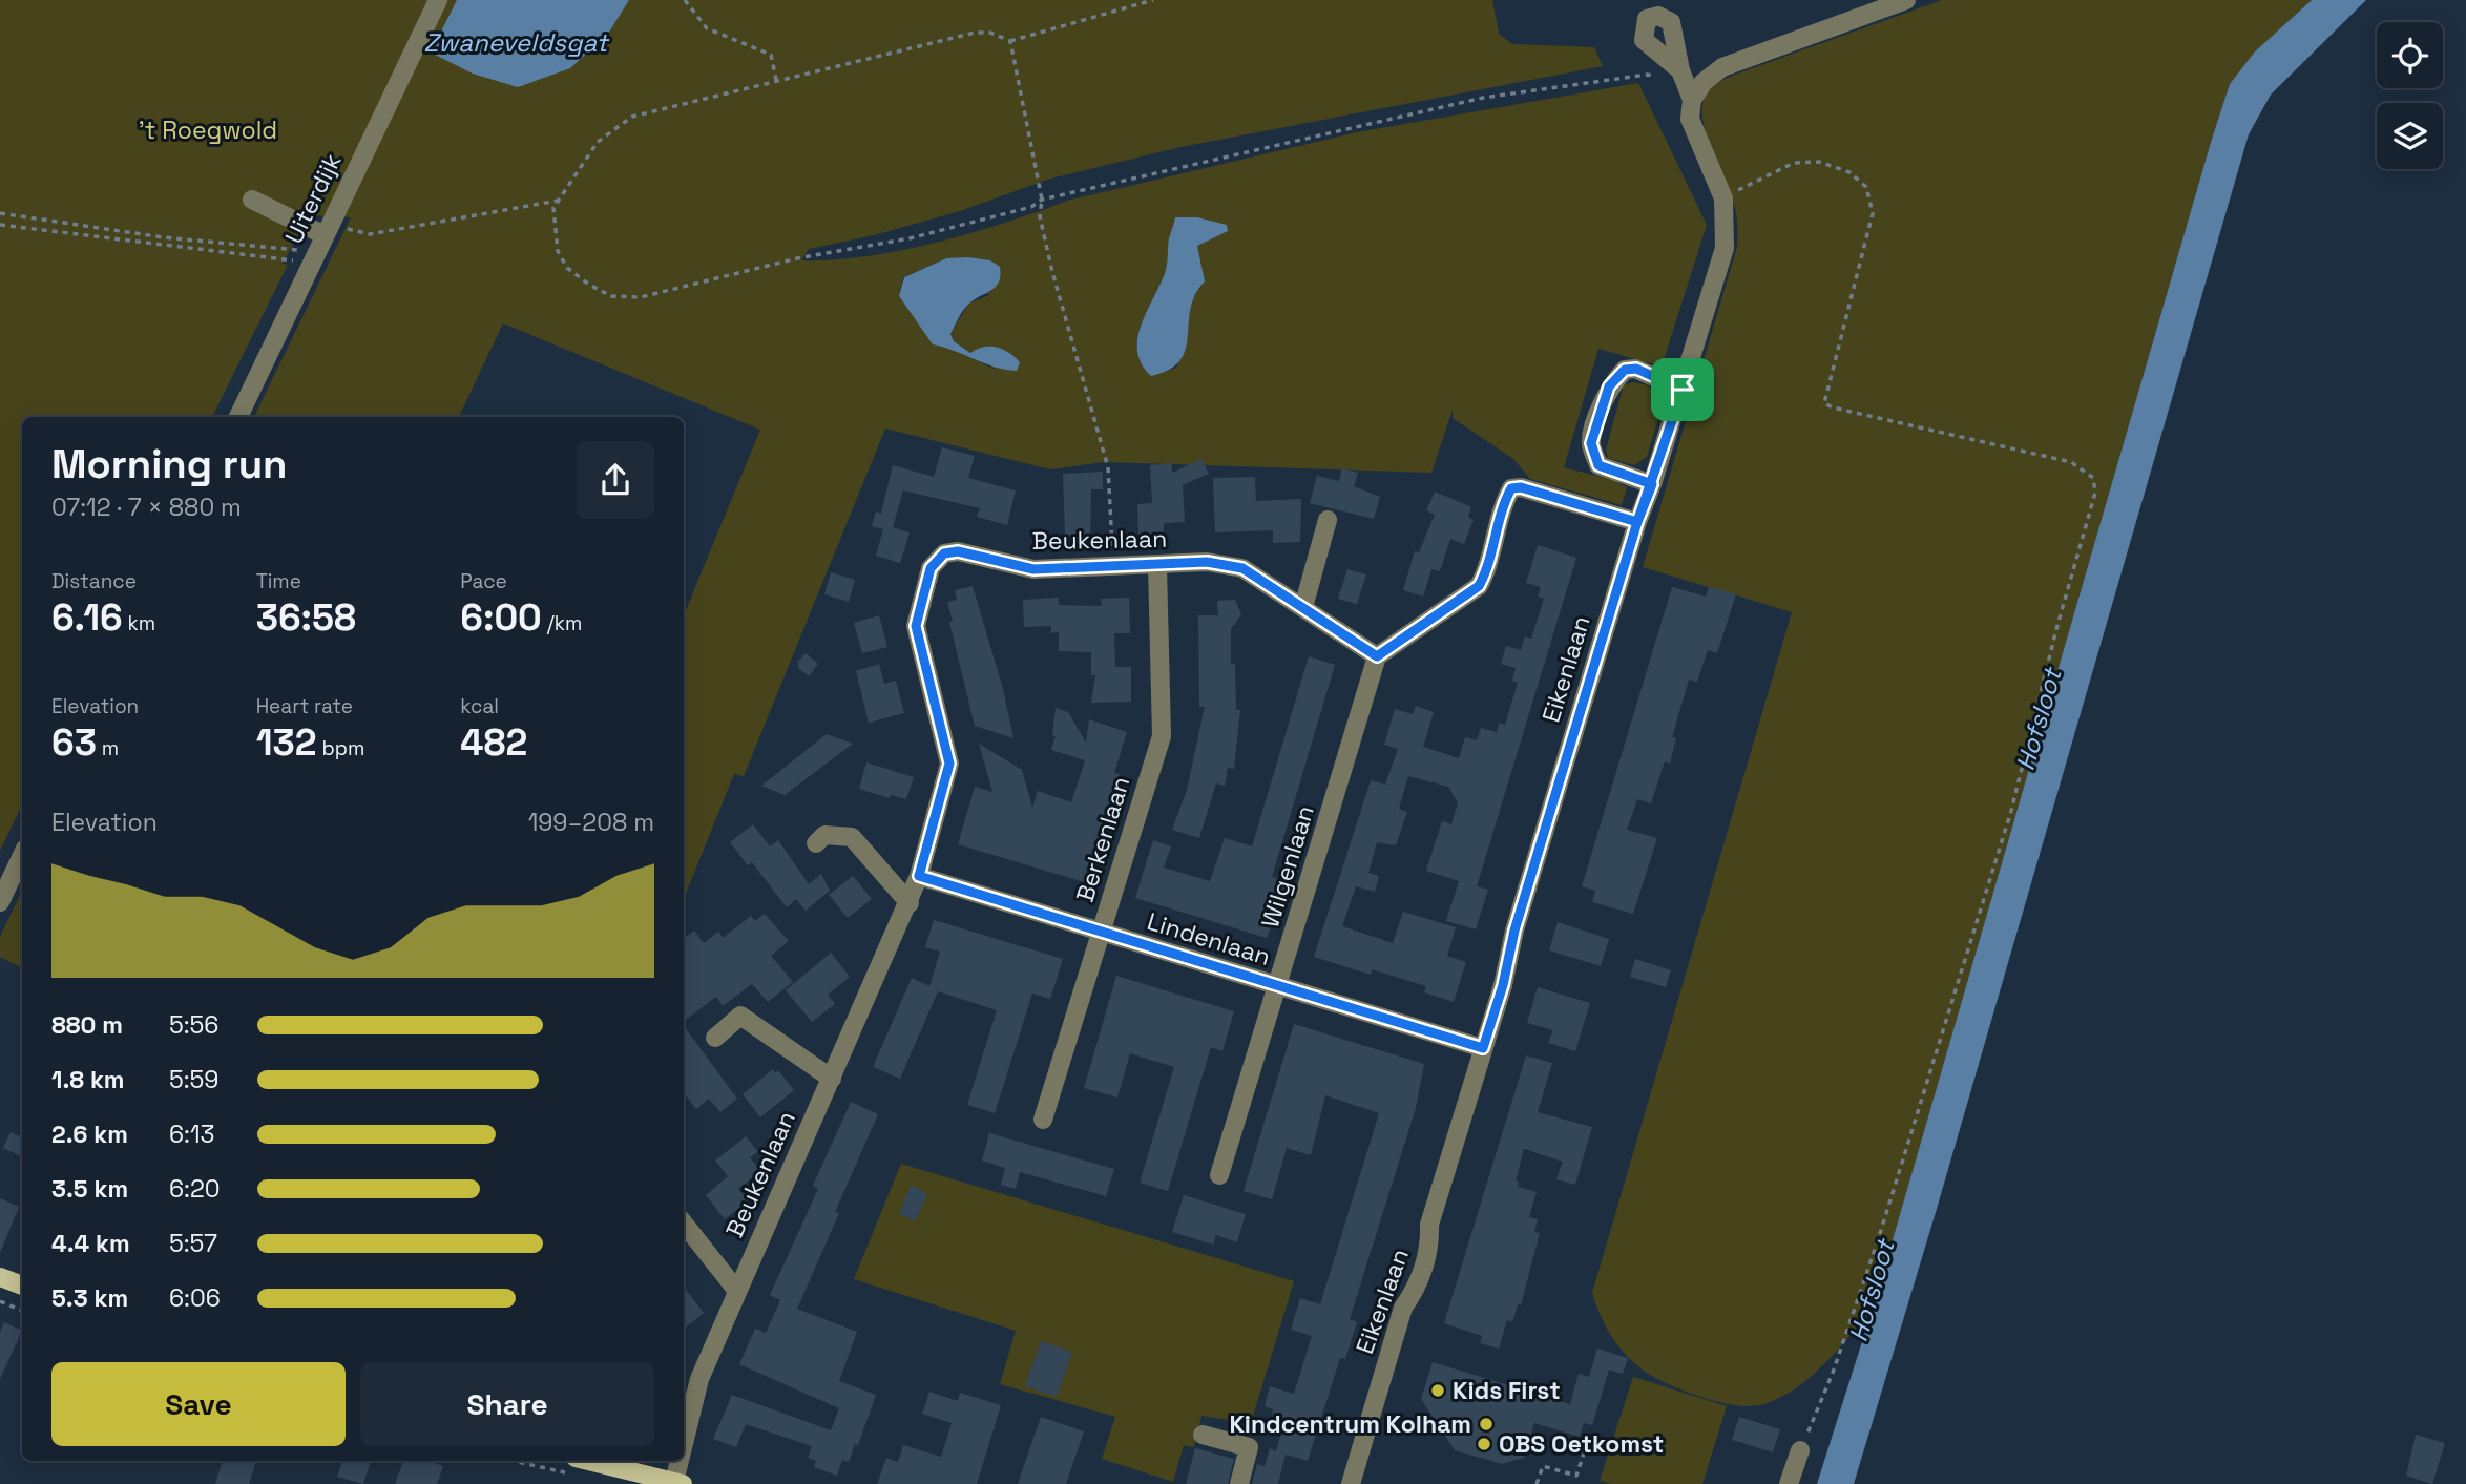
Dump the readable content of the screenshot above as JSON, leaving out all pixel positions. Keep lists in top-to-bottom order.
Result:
{
  "streets": {
    "street": [
      "Uiterdijk",
      "Beukenlaan",
      "Eikenlaan",
      "Berkenlaan",
      "Wilgenlaan",
      "Lindenlaan"
    ]
  },
  "crossings": [
    ["Beukenlaan", "Berkenlaan"],
    ["Beukenlaan", "Wilgenlaan"],
    ["Beukenlaan", "Lindenlaan"],
    ["Eikenlaan", "Lindenlaan"],
    ["Berkenlaan", "Lindenlaan"],
    ["Wilgenlaan", "Lindenlaan"]
  ],
  "water": ["Zwaneveldsgat", "Hofsloot"],
  "parks": ["'t Roegwold"],
  "places": ["Kids First", "Kindcentrum Kolham", "OBS Oetkomst"],
  "page": {
    "heading": ["Morning run", "07:12 · 7 × 880 m"],
    "stats": [
      ["Distance", "6.16 km"],
      ["Time", "36:58"],
      ["Pace", "6:00 /km"],
      ["Elevation", "63 m"],
      ["Heart rate", "132 bpm"],
      ["kcal", "482"]
    ],
    "chart": ["Elevation", "199–208 m"],
    "list": [
      {
        "name": "880 m",
        "note": "5:56"
      },
      {
        "name": "1.8 km",
        "note": "5:59"
      },
      {
        "name": "2.6 km",
        "note": "6:13"
      },
      {
        "name": "3.5 km",
        "note": "6:20"
      },
      {
        "name": "4.4 km",
        "note": "5:57"
      },
      {
        "name": "5.3 km",
        "note": "6:06"
      }
    ],
    "buttons": ["Save", "Share"]
  }
}
